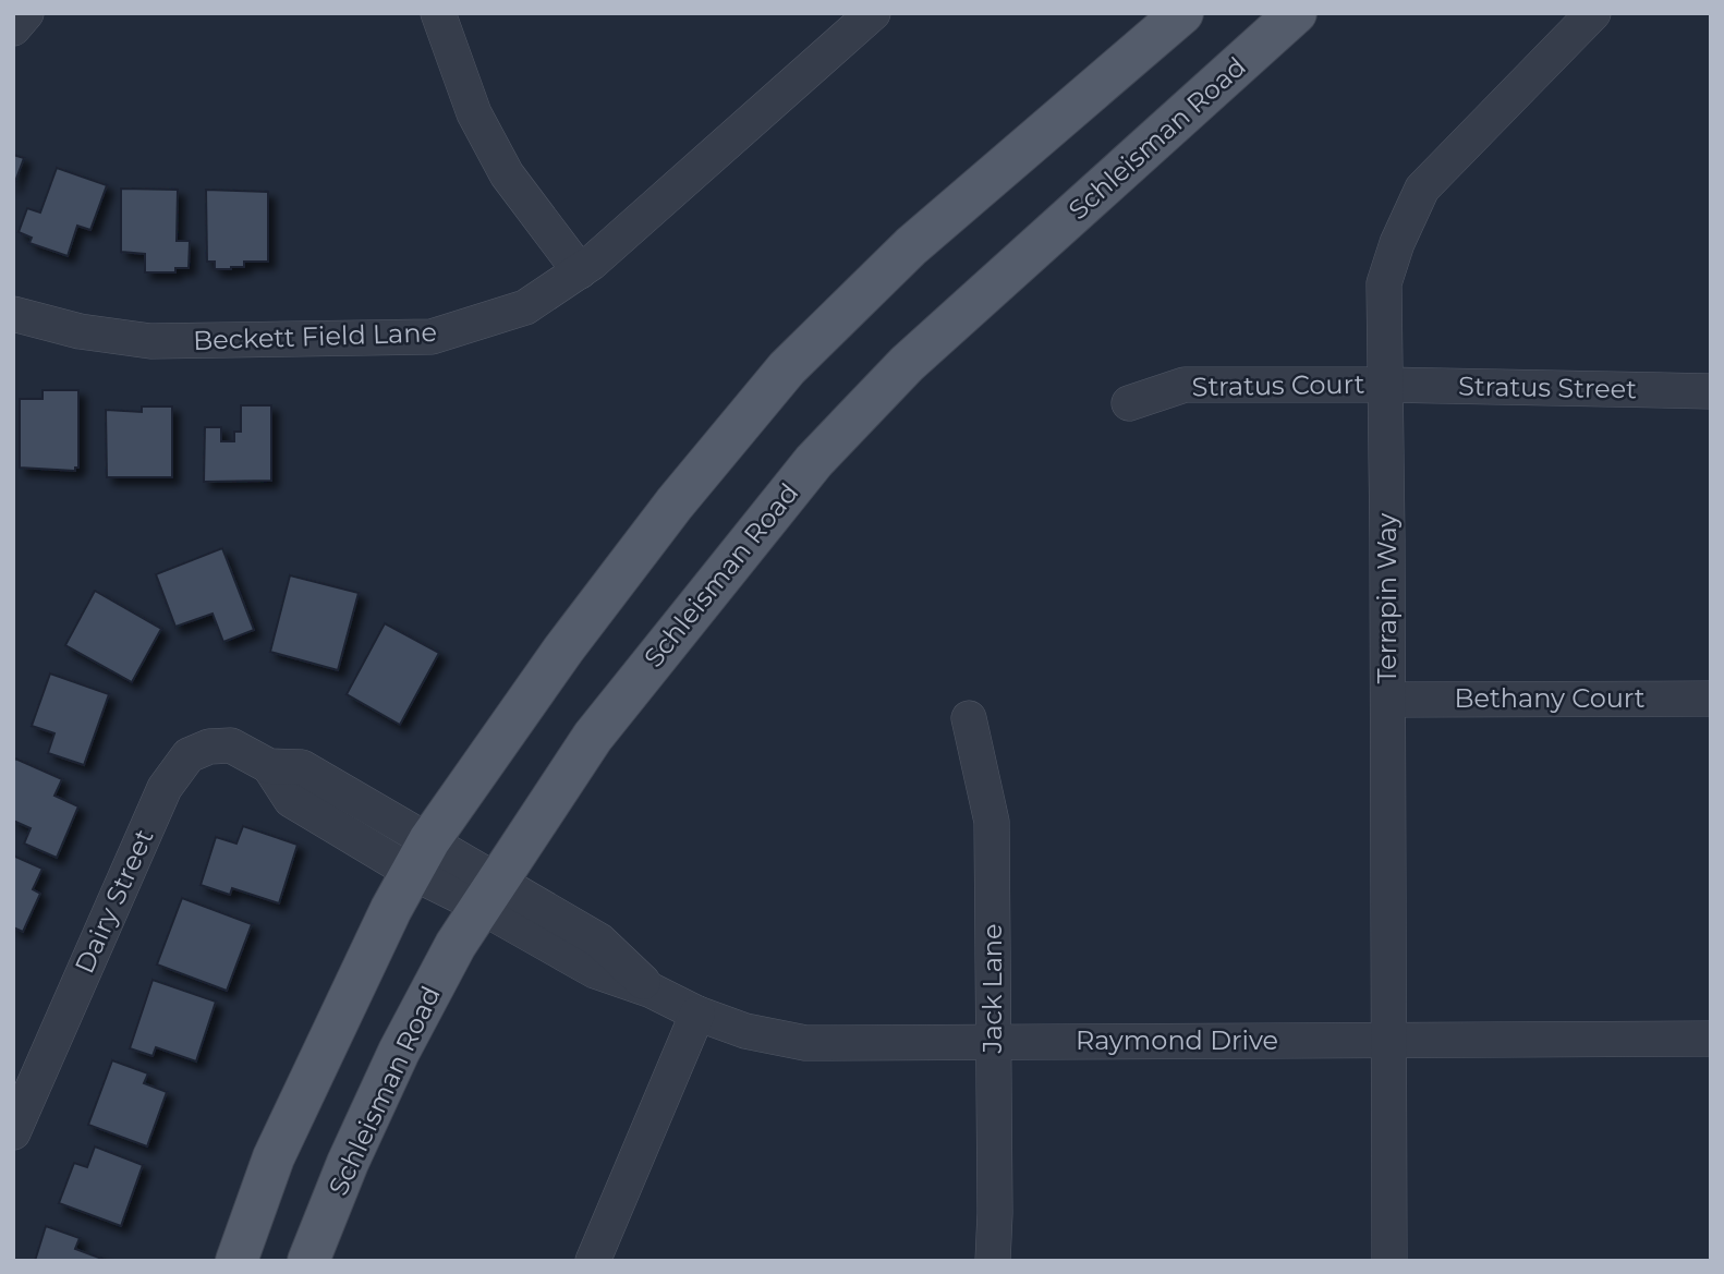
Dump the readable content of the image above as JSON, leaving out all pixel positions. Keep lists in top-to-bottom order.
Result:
{
  "streets": {
    "main road": ["Schleisman Road"],
    "street": [
      "Beckett Field Lane",
      "Stratus Court",
      "Stratus Street",
      "Terrapin Way",
      "Bethany Court",
      "Dairy Street",
      "Jack Lane",
      "Raymond Drive"
    ]
  },
  "crossings": [
    ["Schleisman Road", "Dairy Street"],
    ["Schleisman Road", "Raymond Drive"],
    ["Stratus Court", "Stratus Street"],
    ["Stratus Court", "Terrapin Way"],
    ["Stratus Street", "Terrapin Way"],
    ["Terrapin Way", "Bethany Court"],
    ["Terrapin Way", "Raymond Drive"],
    ["Dairy Street", "Raymond Drive"],
    ["Jack Lane", "Raymond Drive"]
  ]
}
